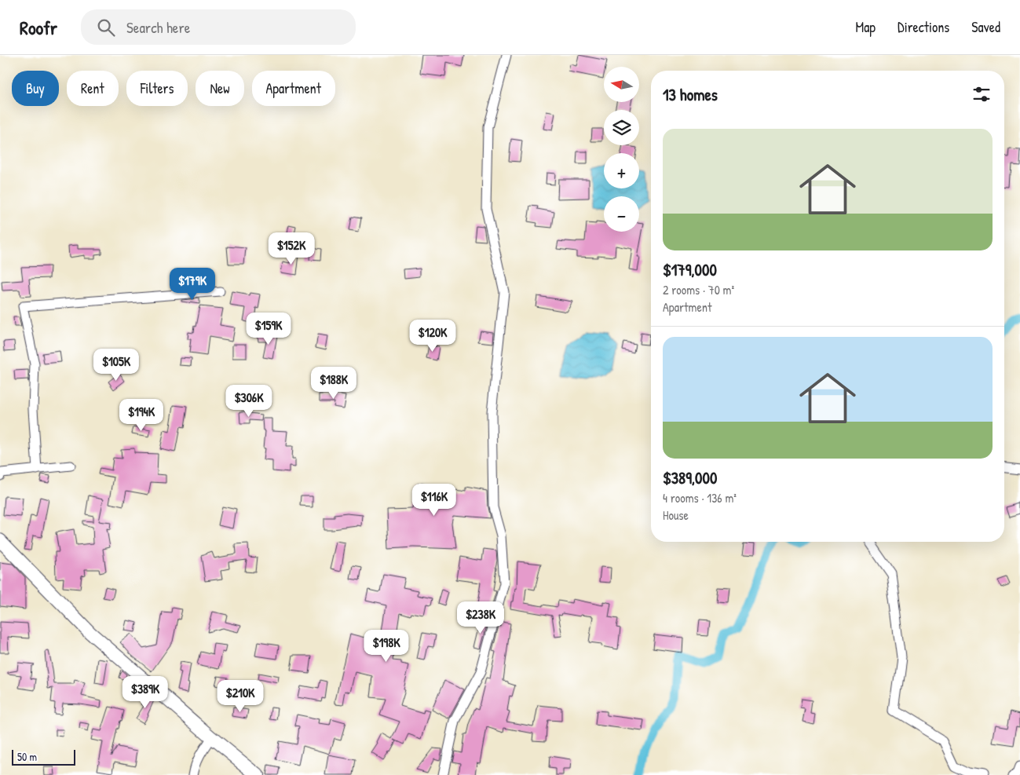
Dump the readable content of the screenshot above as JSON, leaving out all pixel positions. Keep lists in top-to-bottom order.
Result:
{
  "scale_bar": "50 m",
  "north": "left",
  "page": {
    "header": "Roofr",
    "search": "Search here",
    "nav": ["Map", "Directions", "Saved"],
    "map_buttons": ["+", "−"],
    "chip": [
      "Buy",
      "Rent",
      "Filters",
      "New",
      "Apartment"
    ],
    "heading": "13 homes",
    "list": [
      {
        "name": "$179,000",
        "note": "2 rooms · 70 m² · Apartment"
      },
      {
        "name": "$389,000",
        "note": "4 rooms · 136 m² · House"
      }
    ],
    "price": [
      "$152K",
      "$179K",
      "$159K",
      "$120K",
      "$105K",
      "$188K",
      "$306K",
      "$194K",
      "$116K",
      "$238K",
      "$198K",
      "$389K",
      "$210K"
    ],
    "scale": "50 m"
  }
}
